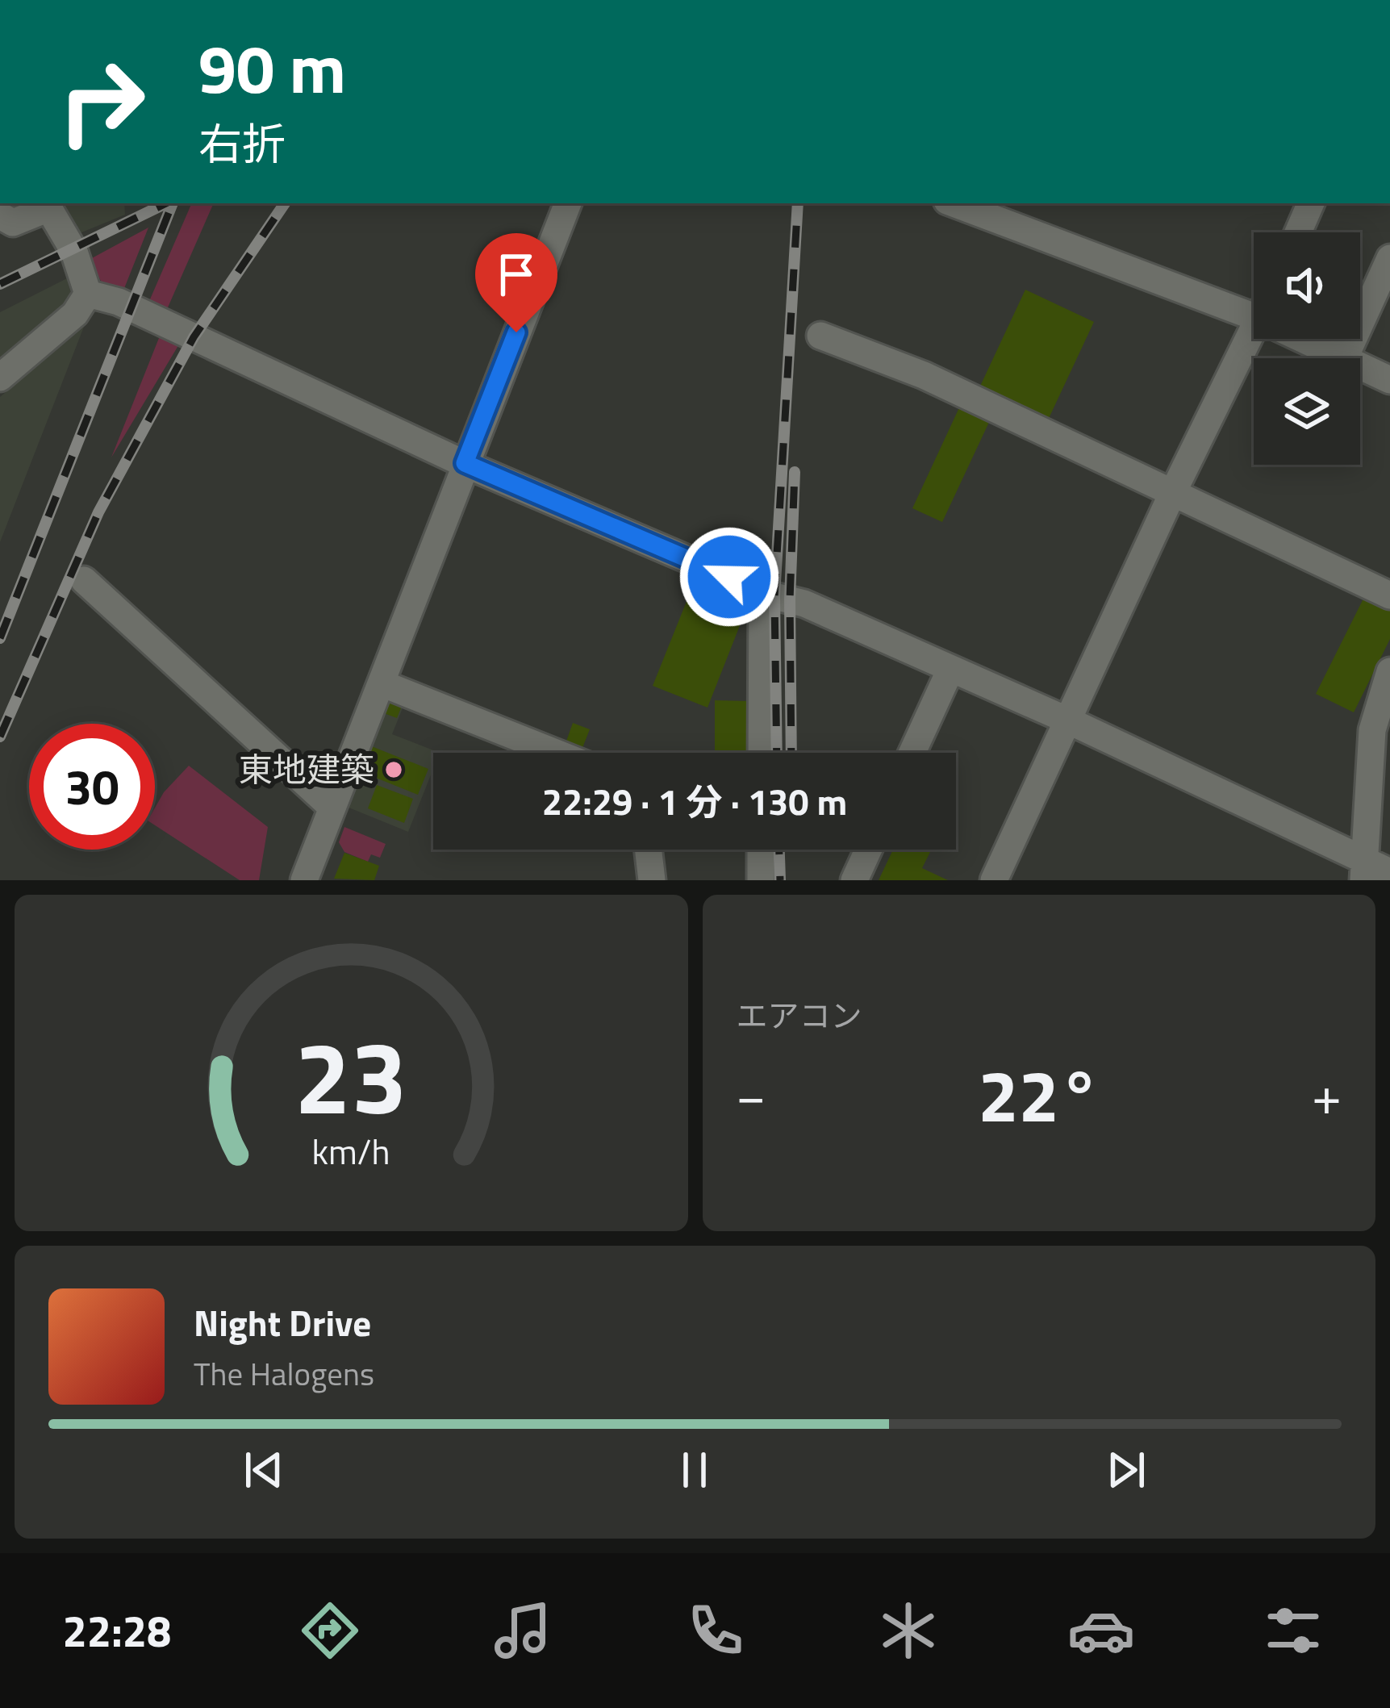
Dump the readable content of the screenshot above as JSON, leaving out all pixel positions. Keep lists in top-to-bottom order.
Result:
{
  "places": ["東地建築"],
  "page": {
    "turn": ["90 m", "右折"],
    "limit": "30",
    "trip": "22:29 · 1 分 · 130 m",
    "tile": "エアコン",
    "heat": ["−", "22°", "+"],
    "song": ["Night Drive", "The Halogens"],
    "tabs": "22:28",
    "gauge": ["23", "km/h"]
  }
}
